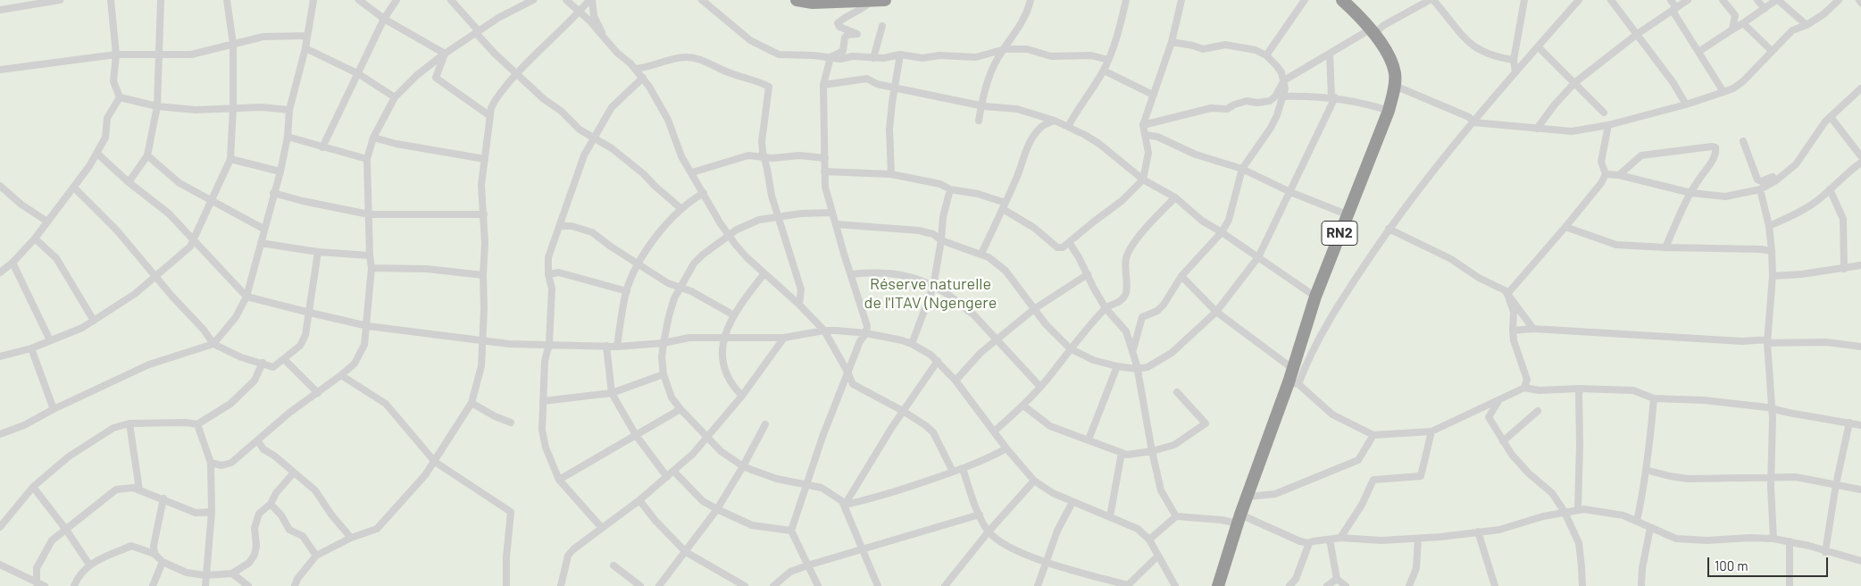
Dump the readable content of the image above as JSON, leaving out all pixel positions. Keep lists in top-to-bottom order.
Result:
{
  "streets": {
    "highway": ["RN2"]
  },
  "parks": ["Réserve naturelle de l'ITAV (Ngengere"],
  "scale_bar": "100 m"
}
